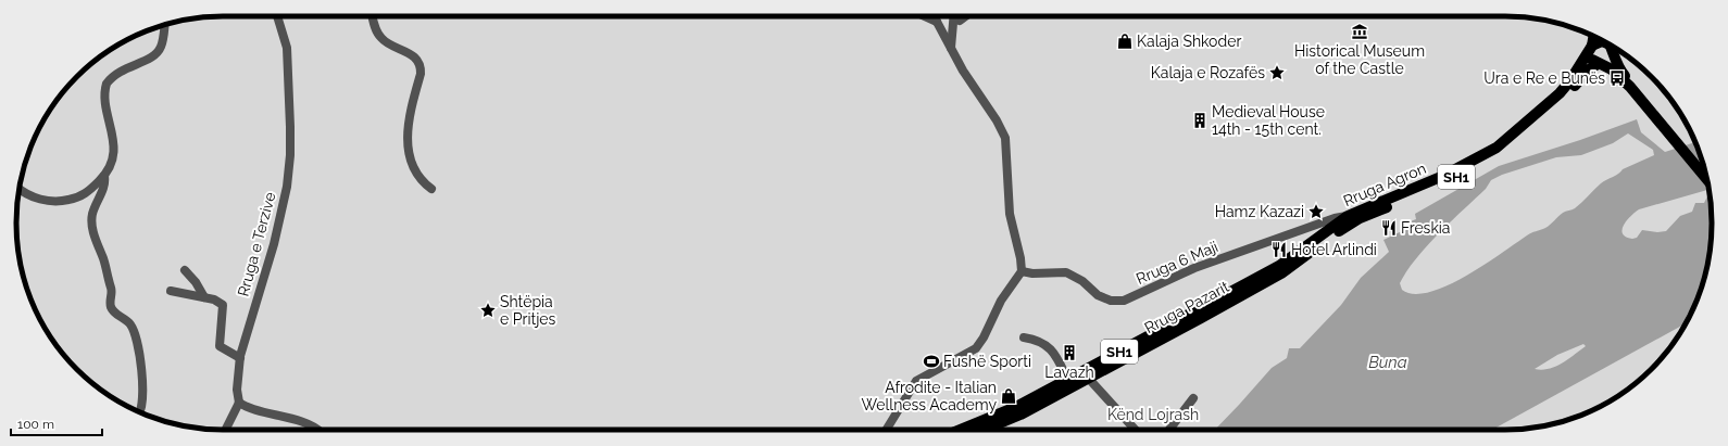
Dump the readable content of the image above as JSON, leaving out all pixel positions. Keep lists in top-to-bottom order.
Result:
{
  "streets": {
    "main road": ["SH1", "Rruga Agron", "Rruga Pazarit"],
    "street": ["Rruga e Terzive", "Rruga 6 Maji"]
  },
  "crossings": [
    ["Rruga Agron", "Rruga 6 Maji"],
    ["Rruga Agron", "Rruga Pazarit"]
  ],
  "water": ["Buna"],
  "parks": ["Kënd Lojrash"],
  "places": {
    "museum": ["Historical Museum of the Castle"],
    "shop": ["Kalaja Shkoder", "Afrodite - Italian Wellness Academy"],
    "place": ["Kalaja e Rozafës", "Hamz Kazazi", "Shtëpia e Pritjes"],
    "bus stop": ["Ura e Re e Bunës"],
    "building": ["Medieval House 14th - 15th cent.", "Lavazh"],
    "restaurant": ["Freskia", "Hotel Arlindi"],
    "sports": ["Fushë Sporti"]
  },
  "scale_bar": "100 m"
}
